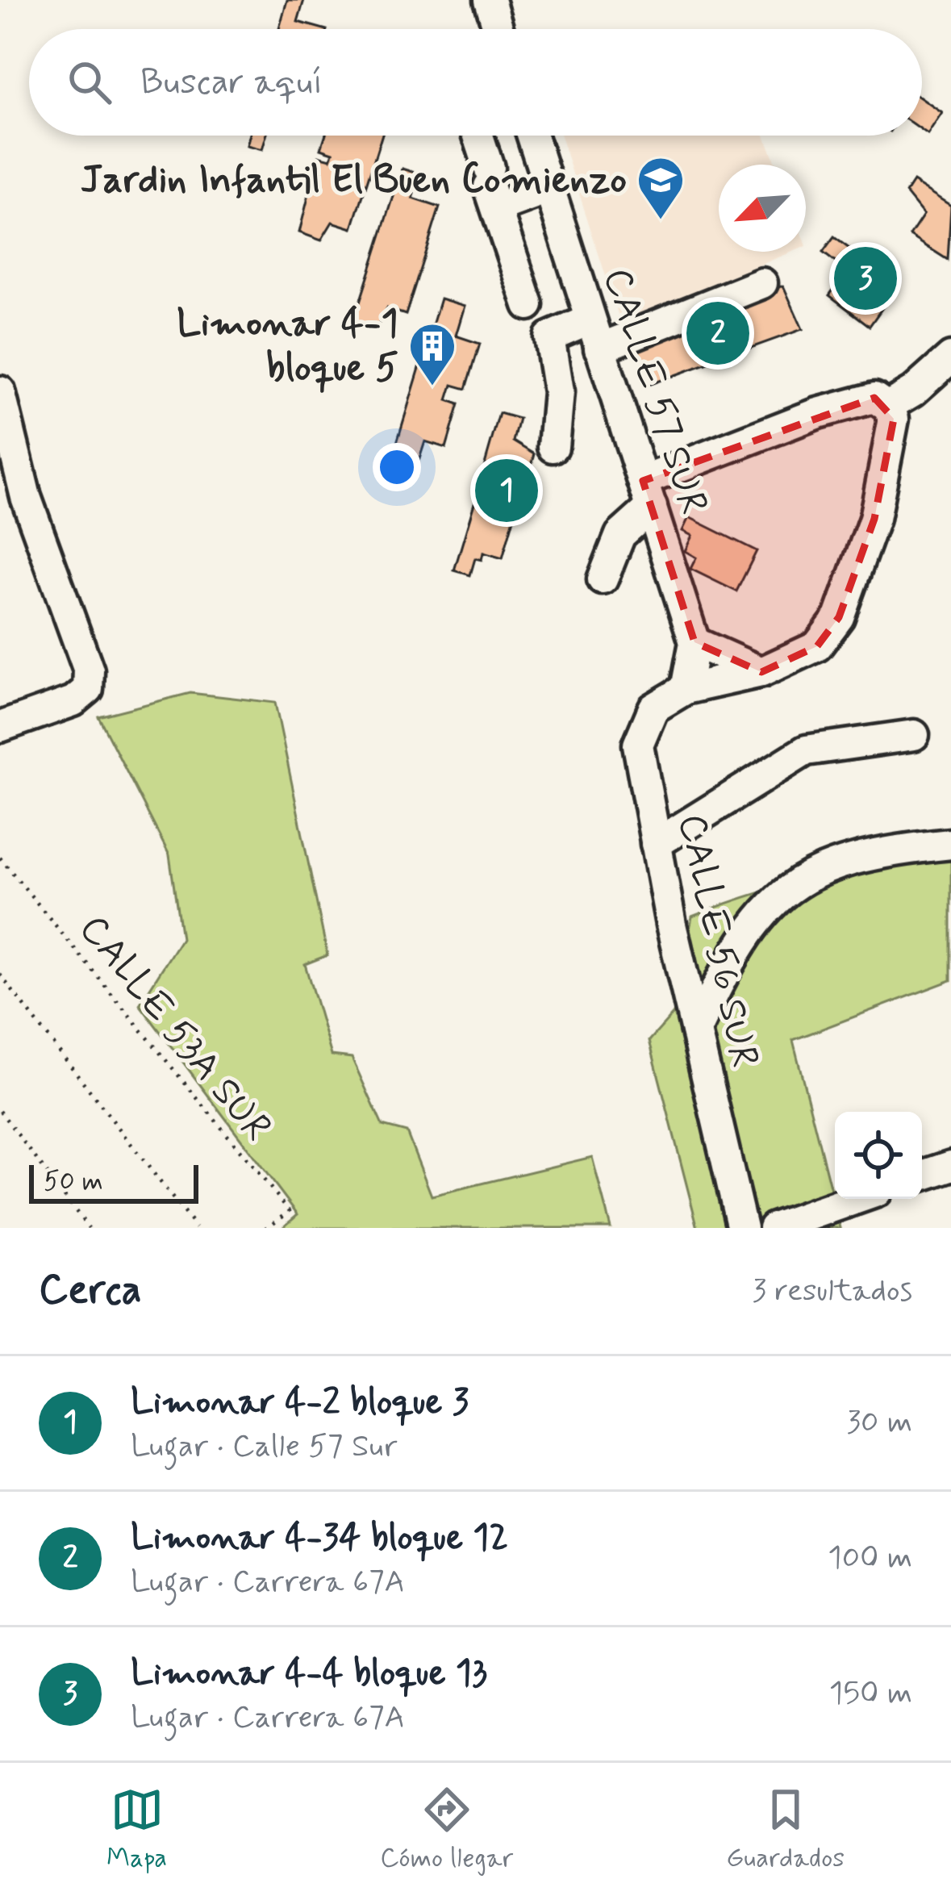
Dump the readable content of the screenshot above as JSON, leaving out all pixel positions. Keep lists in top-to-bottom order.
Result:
{
  "streets": {
    "street": ["CALLE 57 SUR", "CALLE 56 SUR"],
    "path": ["CALLE 53A SUR"]
  },
  "crossings": [
    ["CALLE 57 SUR", "CALLE 56 SUR"]
  ],
  "places": {
    "school or university": ["Jardin Infantil El Buen Comienzo"],
    "building": ["Limonar 4-1 bloque 5"]
  },
  "scale_bar": "50 m",
  "north": "bottom left",
  "page": {
    "search": "Buscar aquí",
    "pins": ["3", "2", "1"],
    "scale": "50 m",
    "heading": ["Cerca", "3 resultados"],
    "list": [
      {
        "mark": "1",
        "name": "Limonar 4-2 bloque 3",
        "note": "Lugar · Calle 57 Sur",
        "value": "30 m"
      },
      {
        "mark": "2",
        "name": "Limonar 4-34 bloque 12",
        "note": "Lugar · Carrera 67A",
        "value": "100 m"
      },
      {
        "mark": "3",
        "name": "Limonar 4-4 bloque 13",
        "note": "Lugar · Carrera 67A",
        "value": "150 m"
      }
    ],
    "nav": ["Mapa", "Cómo llegar", "Guardados"]
  }
}
